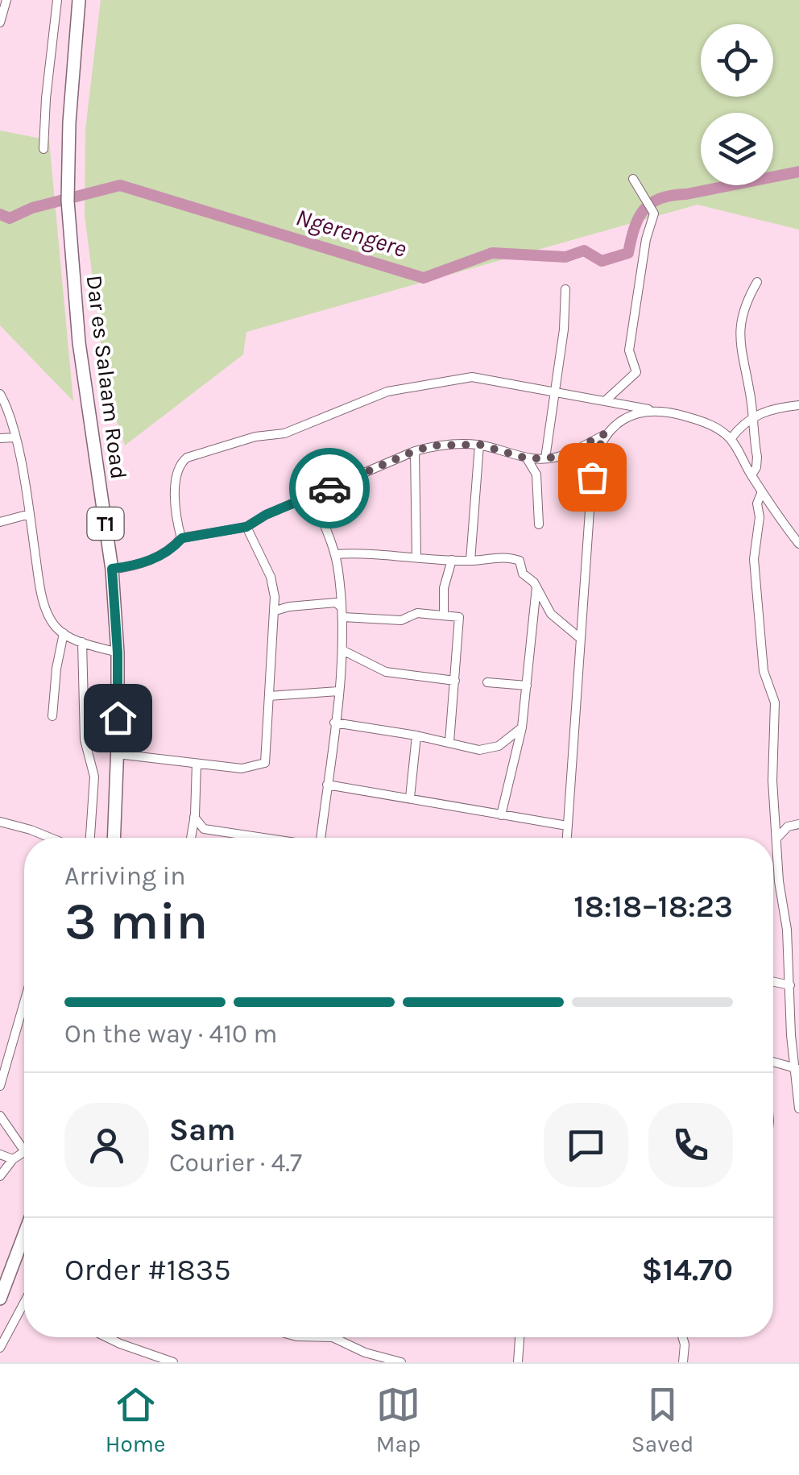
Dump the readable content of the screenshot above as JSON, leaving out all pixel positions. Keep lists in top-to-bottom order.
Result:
{
  "streets": {
    "highway": ["Dar es Salaam Road", "T1"]
  },
  "water": ["Ngerengere"],
  "page": {
    "heading": ["3 min", "Arriving in", "18:18–18:23"],
    "panel": [
      "Sam",
      "Courier · 4.7",
      "Order #1835",
      "$14.70"
    ],
    "bar": "On the way · 410 m",
    "tabs": ["Home", "Map", "Saved"]
  }
}
